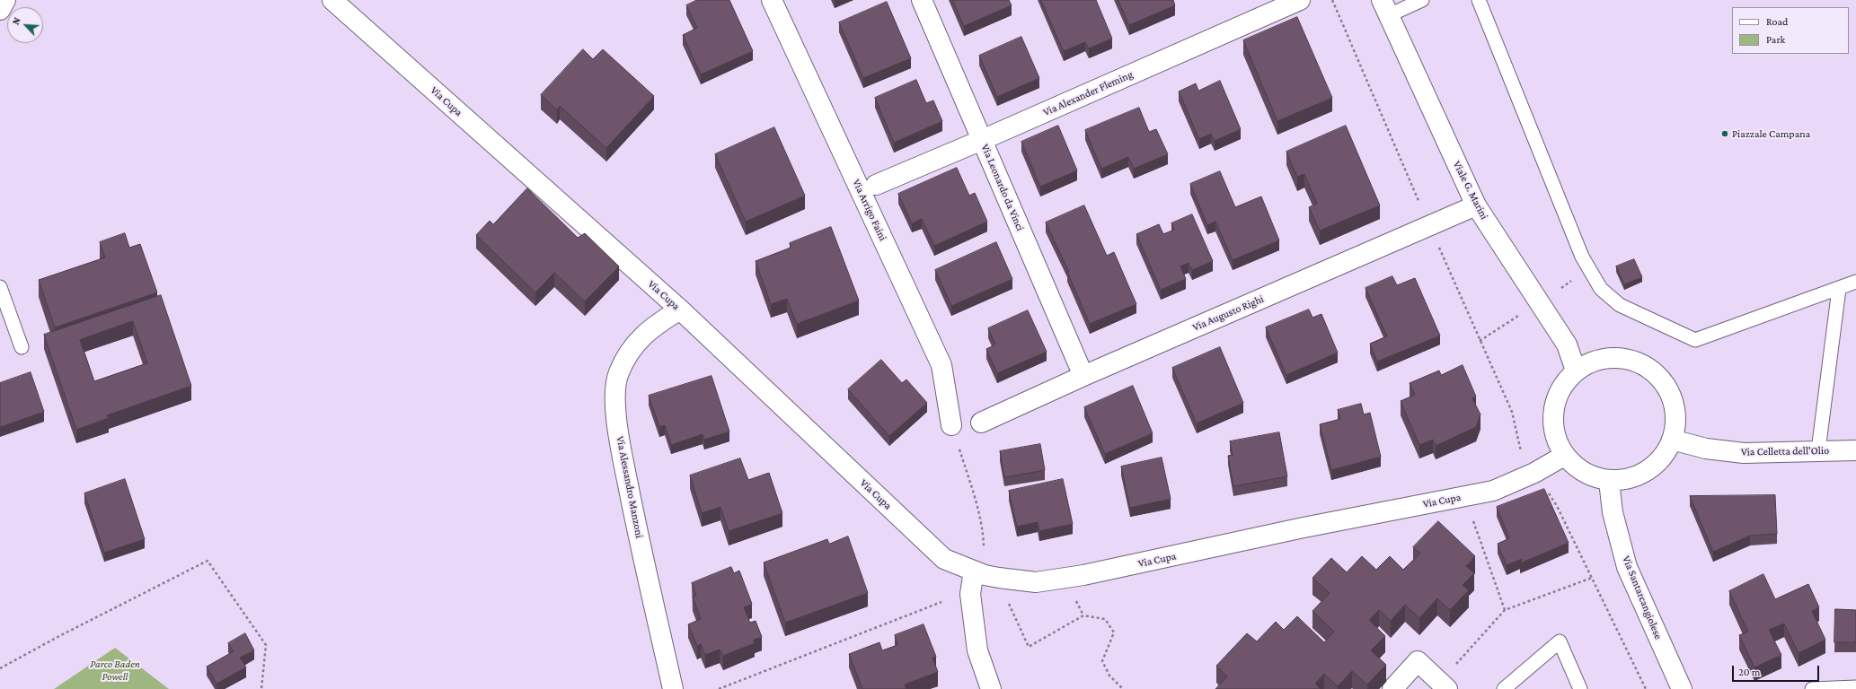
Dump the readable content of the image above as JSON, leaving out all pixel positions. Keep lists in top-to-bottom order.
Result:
{
  "streets": {
    "street": [
      "Via Alexander Fleming",
      "Via Cupa",
      "Via Leonardo da Vinci",
      "Viale G. Marini",
      "Via Arrigo Faini",
      "Via Augusto Righi",
      "Via Celletta dell'Olio",
      "Via Alessandro Manzoni",
      "Via Santarcangiolese"
    ]
  },
  "crossings": [
    ["Via Alexander Fleming", "Via Leonardo da Vinci"],
    ["Via Cupa", "Viale G. Marini"],
    ["Via Cupa", "Via Celletta dell'Olio"],
    ["Via Cupa", "Via Alessandro Manzoni"],
    ["Via Cupa", "Via Santarcangiolese"],
    ["Via Leonardo da Vinci", "Via Augusto Righi"],
    ["Viale G. Marini", "Via Augusto Righi"],
    ["Viale G. Marini", "Via Celletta dell'Olio"],
    ["Viale G. Marini", "Via Santarcangiolese"],
    ["Via Celletta dell'Olio", "Via Santarcangiolese"]
  ],
  "parks": ["Parco Baden Powell"],
  "places": ["Piazzale Campana"],
  "legend": ["Road", "Park"],
  "scale_bar": "20 m",
  "north": "top left"
}
